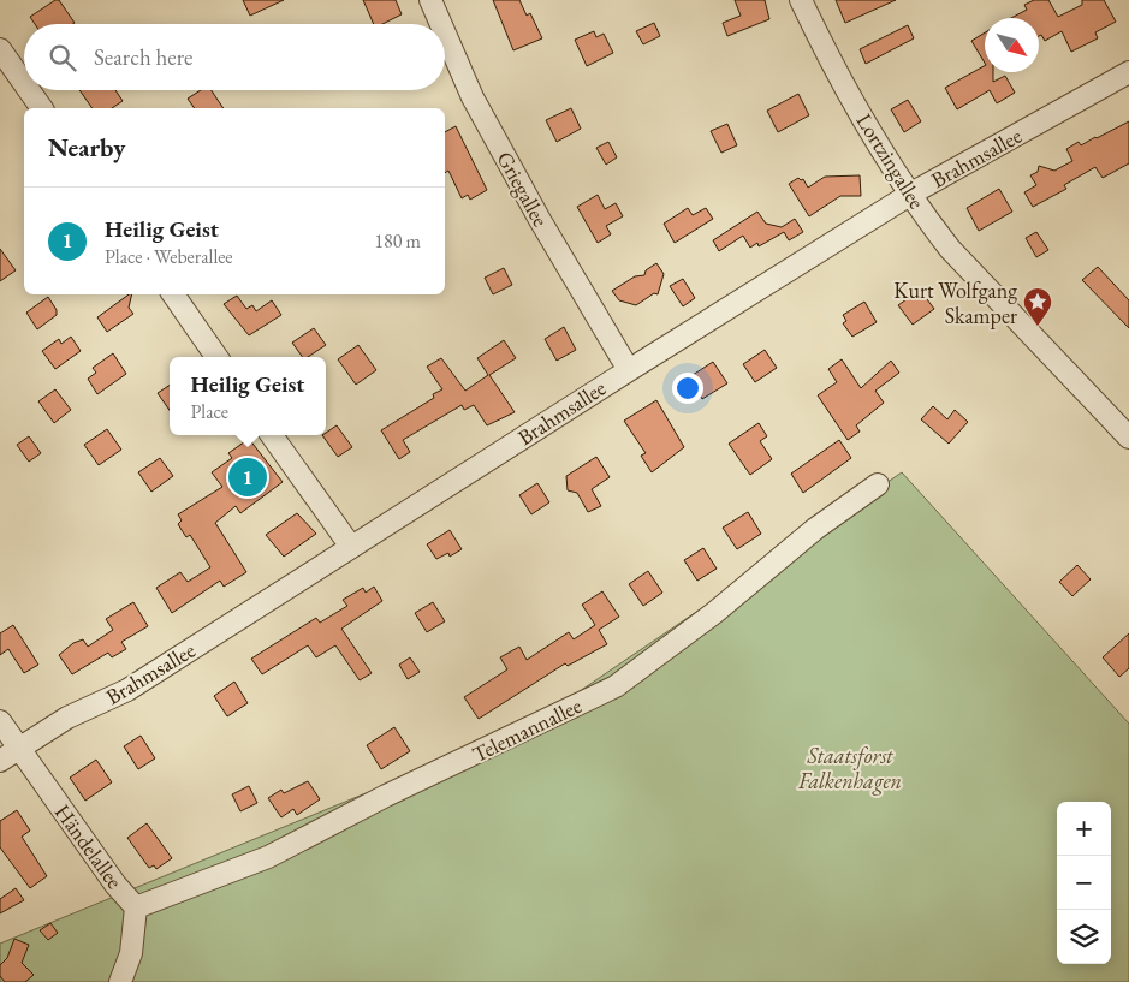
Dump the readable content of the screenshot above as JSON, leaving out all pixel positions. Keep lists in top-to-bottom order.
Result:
{
  "streets": {
    "street": [
      "Brahmsallee",
      "Lortzingallee",
      "Griegallee",
      "Telemannallee",
      "Händelallee"
    ]
  },
  "crossings": [
    ["Brahmsallee", "Lortzingallee"],
    ["Brahmsallee", "Griegallee"],
    ["Brahmsallee", "Händelallee"],
    ["Telemannallee", "Händelallee"]
  ],
  "parks": ["Staatsforst Falkenhagen"],
  "places": {
    "place": ["Kurt Wolfgang Skamper"]
  },
  "north": "bottom right",
  "page": {
    "search": "Search here",
    "heading": "Nearby",
    "list": [
      {
        "mark": "1",
        "name": "Heilig Geist",
        "note": "Place · Weberallee",
        "value": "180 m"
      }
    ],
    "popup": ["Heilig Geist", "Place"],
    "pins": "1",
    "map_buttons": ["+", "−"]
  }
}
